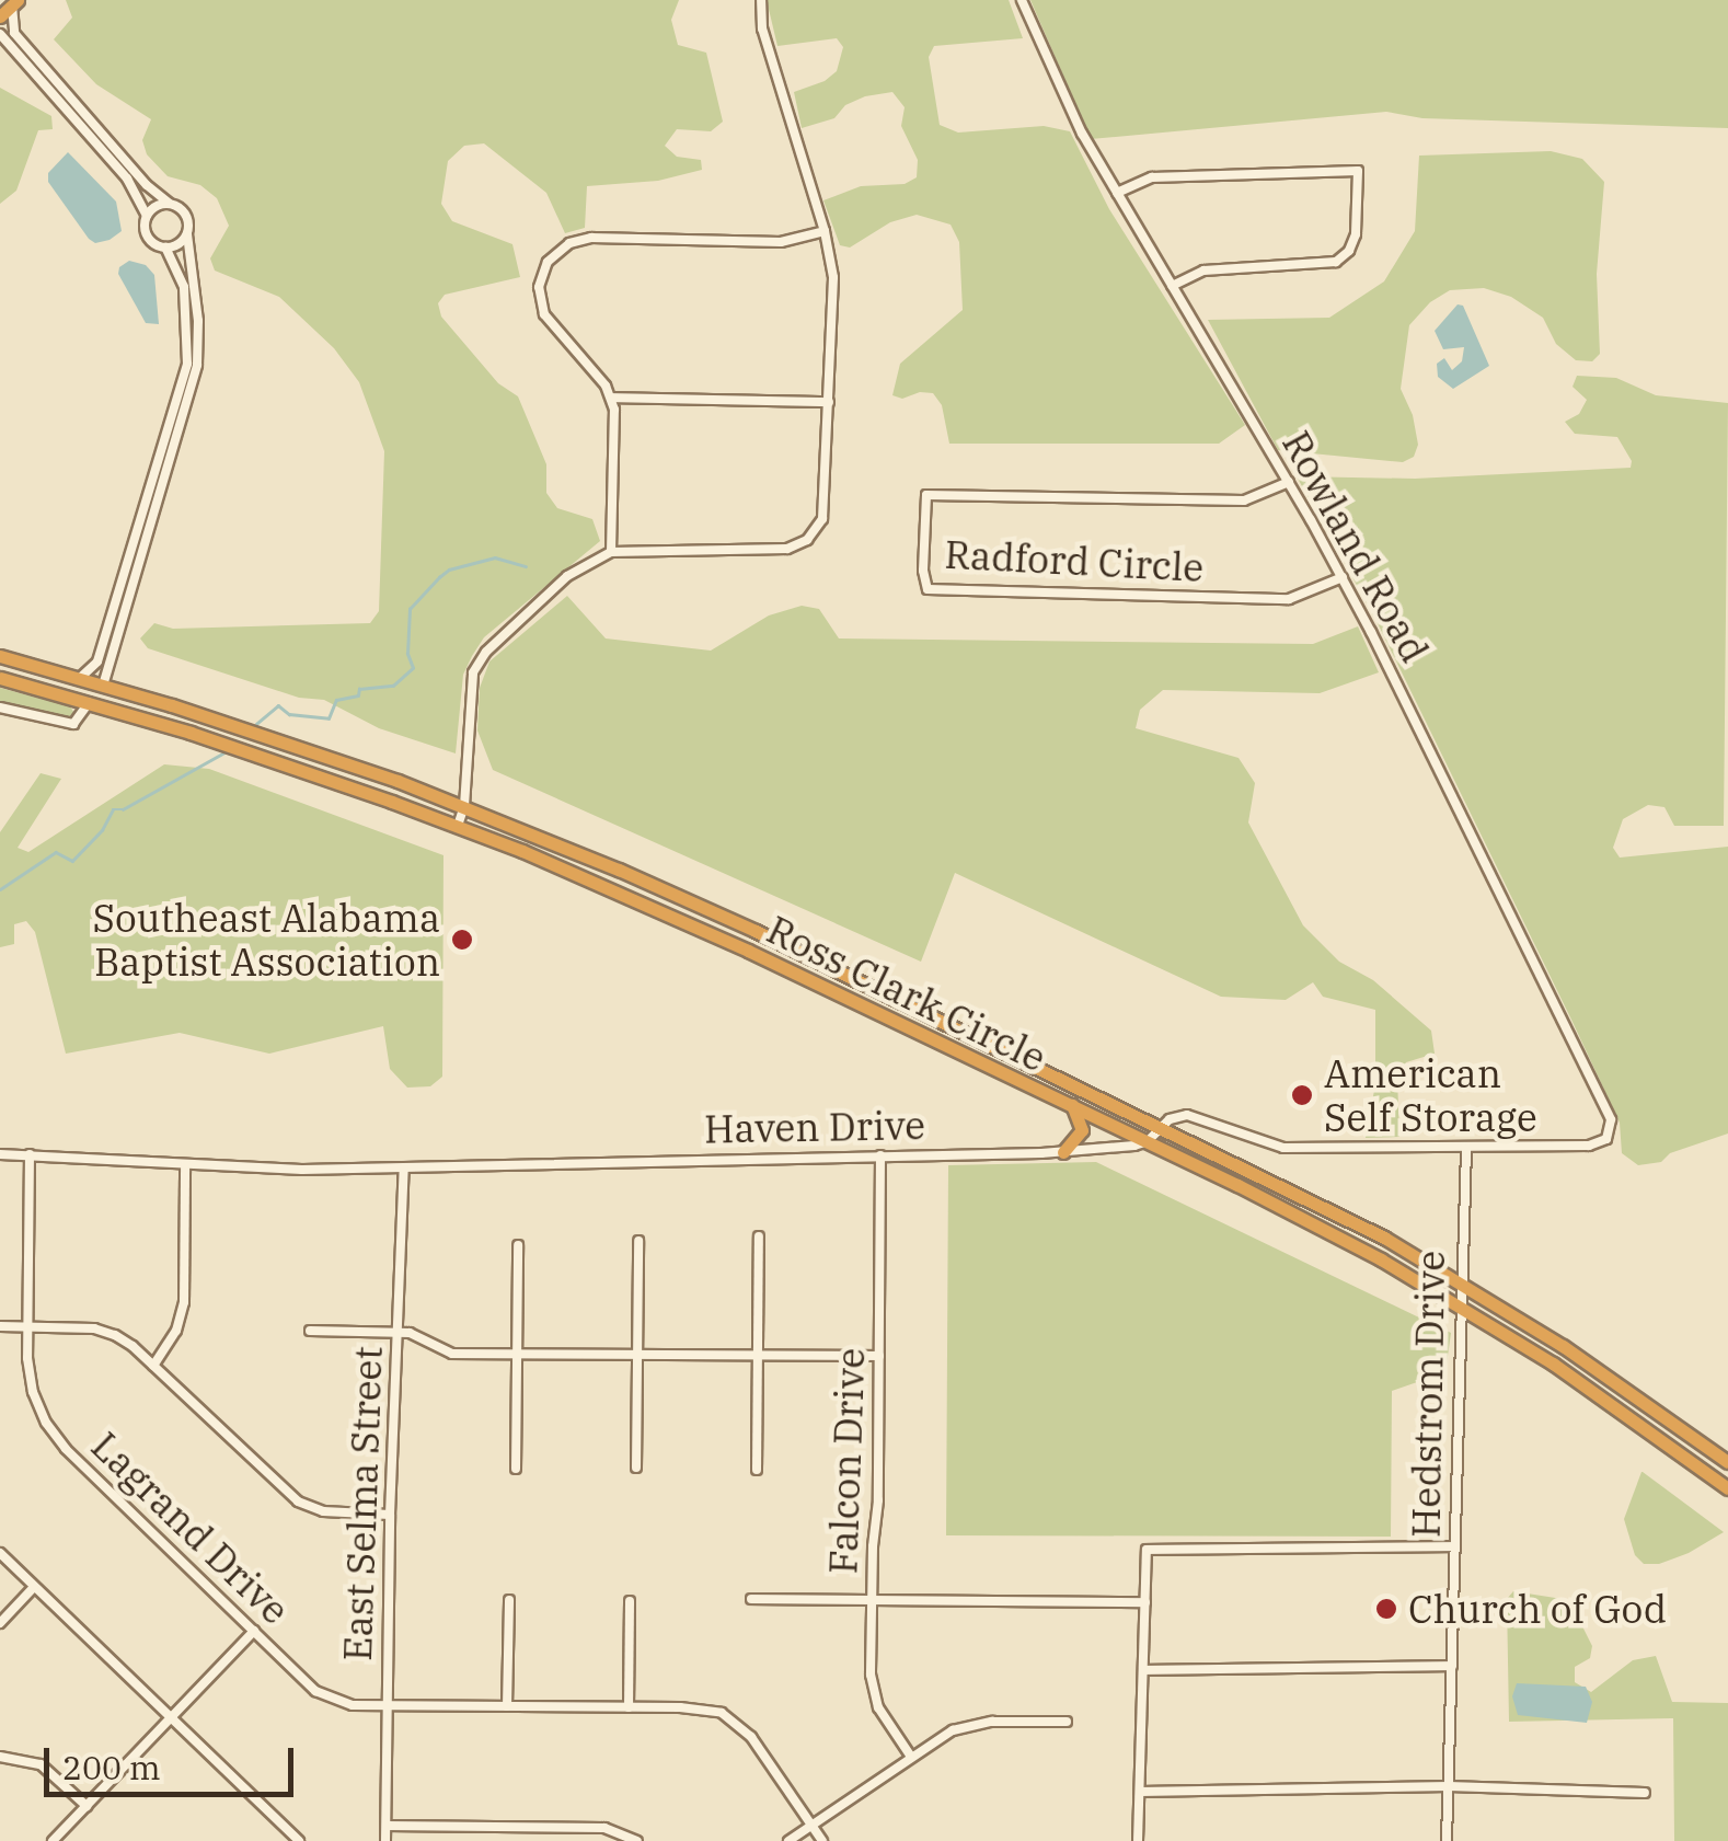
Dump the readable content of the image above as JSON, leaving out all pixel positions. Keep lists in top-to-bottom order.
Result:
{
  "streets": {
    "highway": ["Ross Clark Circle"],
    "street": [
      "Rowland Road",
      "Radford Circle",
      "Haven Drive",
      "Hedstrom Drive",
      "Falcon Drive",
      "East Selma Street",
      "Lagrand Drive"
    ]
  },
  "crossings": [
    ["Rowland Road", "Radford Circle"],
    ["Rowland Road", "Hedstrom Drive"],
    ["Ross Clark Circle", "Haven Drive"],
    ["Ross Clark Circle", "Hedstrom Drive"],
    ["Haven Drive", "Falcon Drive"],
    ["Haven Drive", "East Selma Street"],
    ["Haven Drive", "Lagrand Drive"],
    ["East Selma Street", "Lagrand Drive"]
  ],
  "places": ["Southeast Alabama Baptist Association", "American Self Storage", "Church of God"],
  "scale_bar": "200 m"
}
